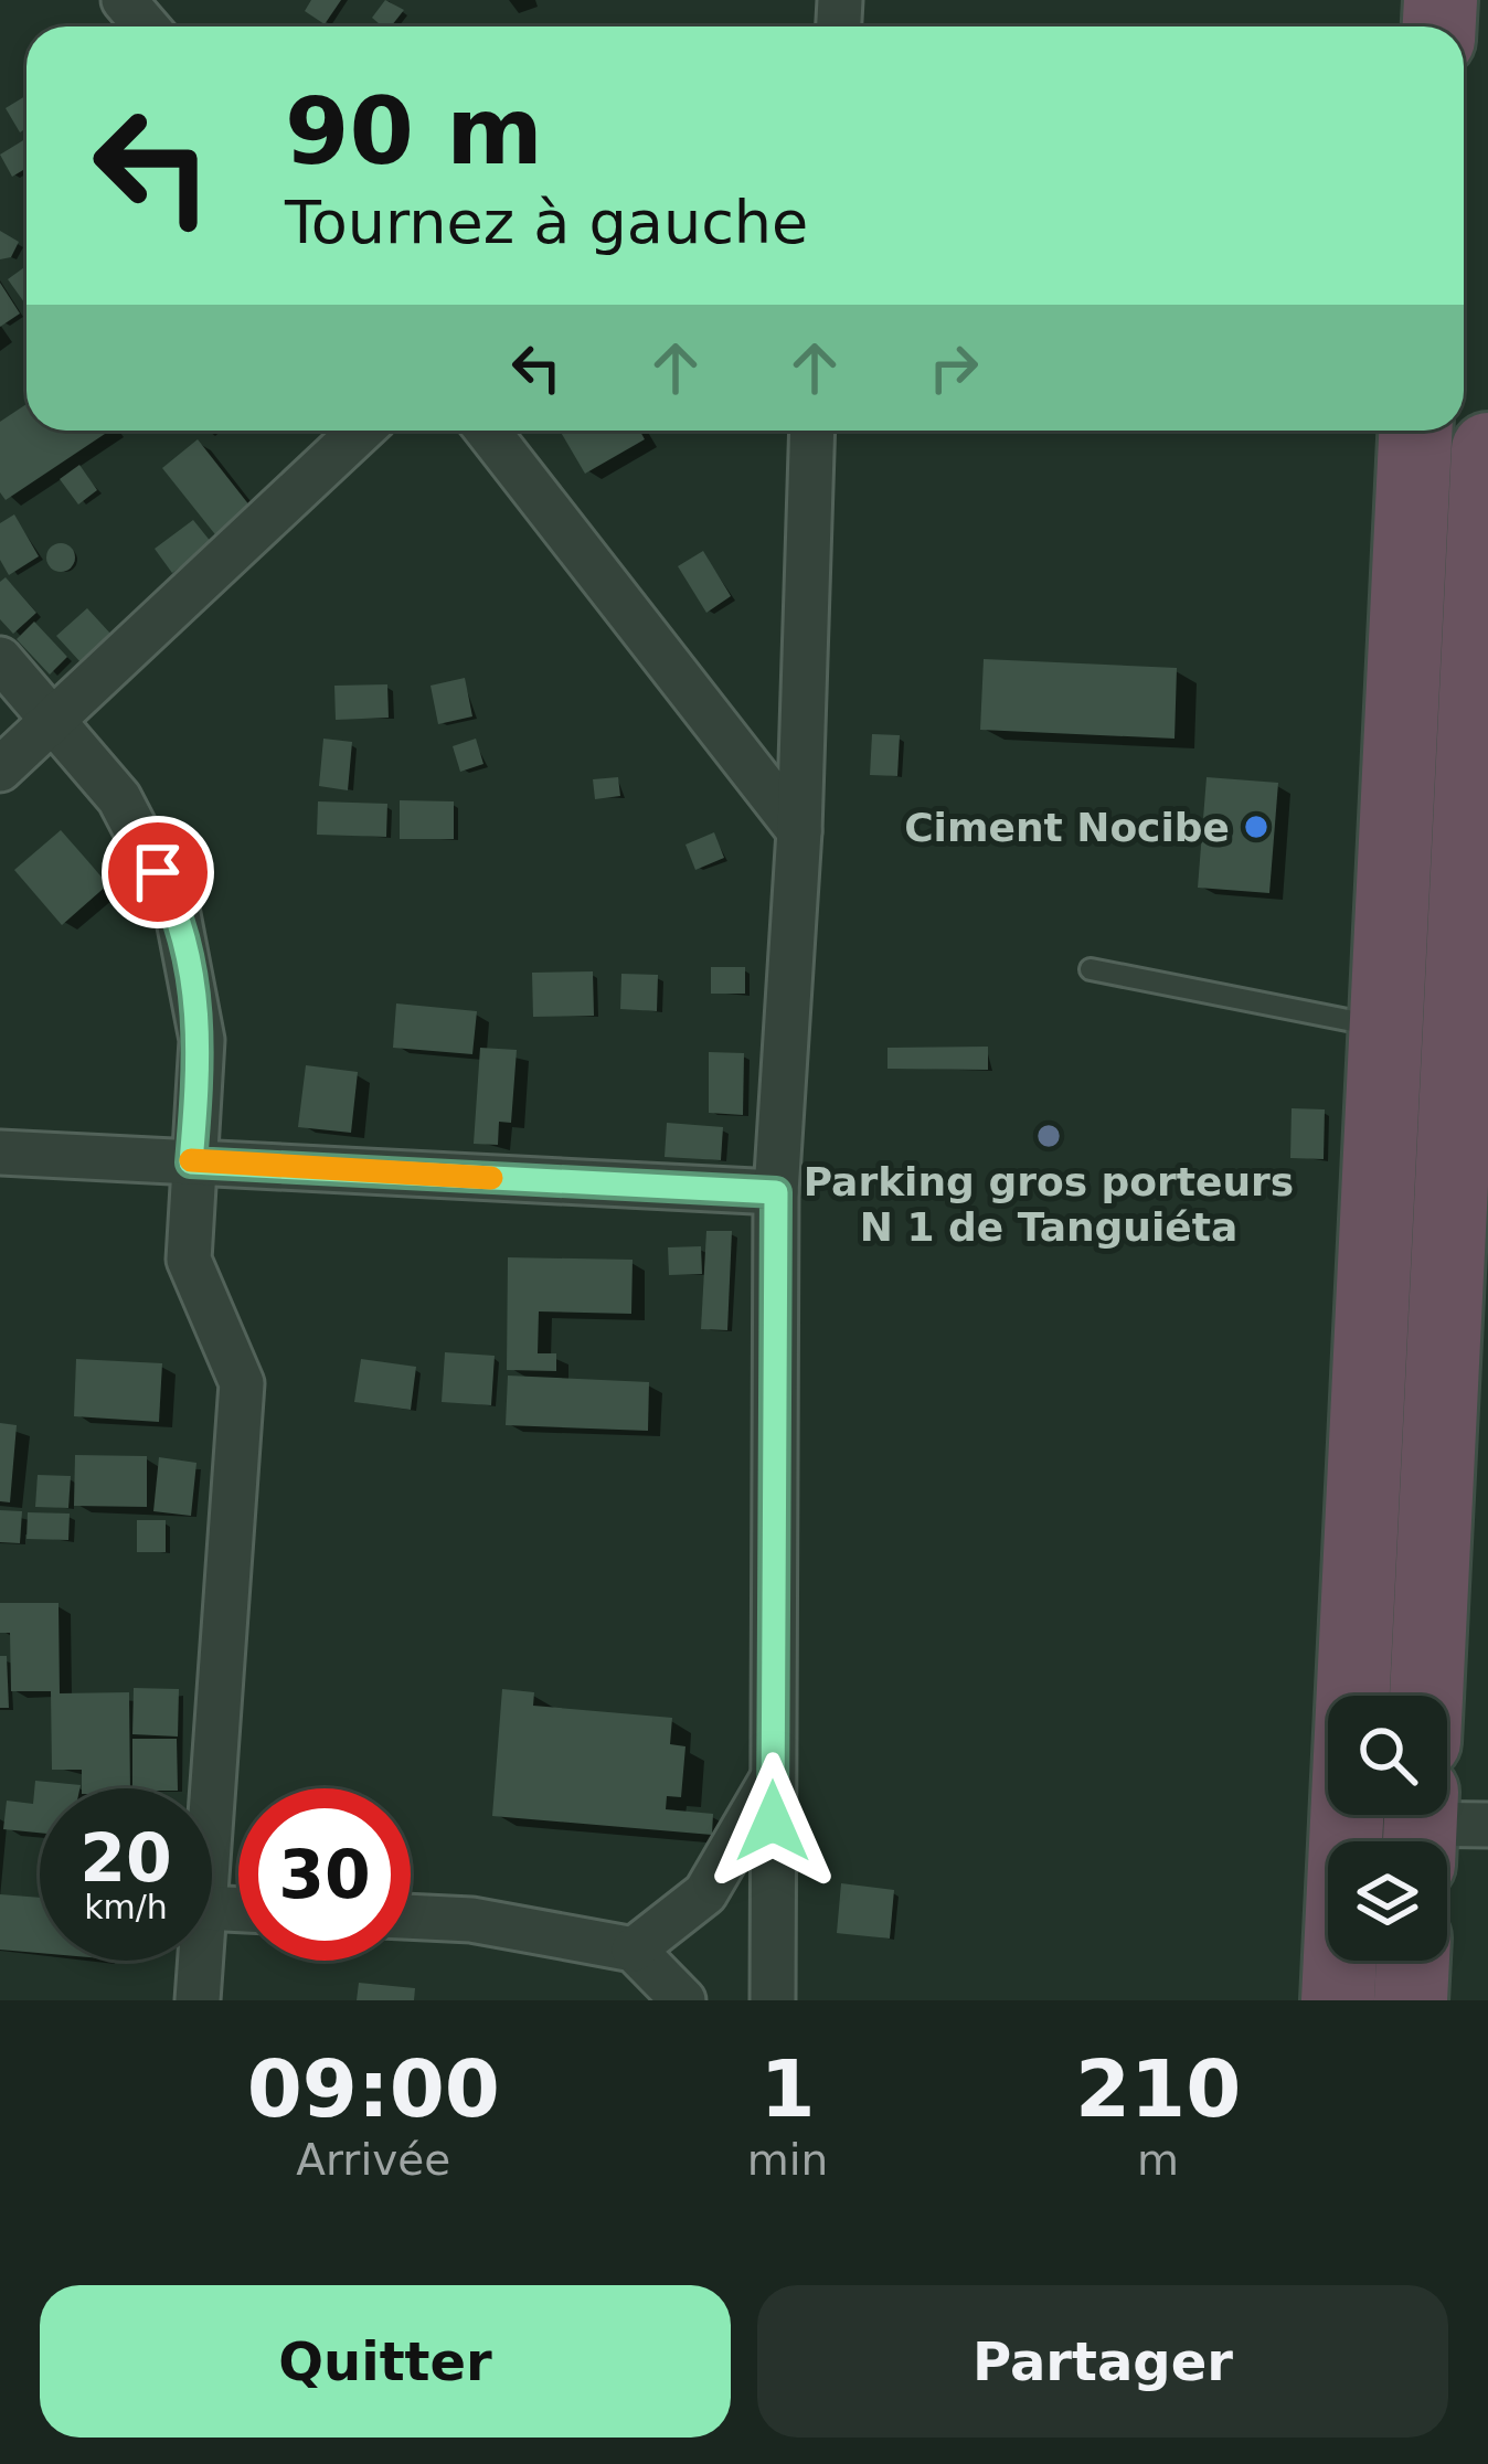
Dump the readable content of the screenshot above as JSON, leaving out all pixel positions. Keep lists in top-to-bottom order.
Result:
{
  "places": ["Ciment Nocibe", "Parking gros porteurs N 1 de Tanguiéta"],
  "page": {
    "turn": ["90 m", "Tournez à gauche"],
    "speed": "20 km/h",
    "limit": "30",
    "eta": [
      "09:00",
      "Arrivée",
      "1",
      "min",
      "210",
      "m"
    ],
    "buttons": ["Quitter", "Partager"]
  }
}
